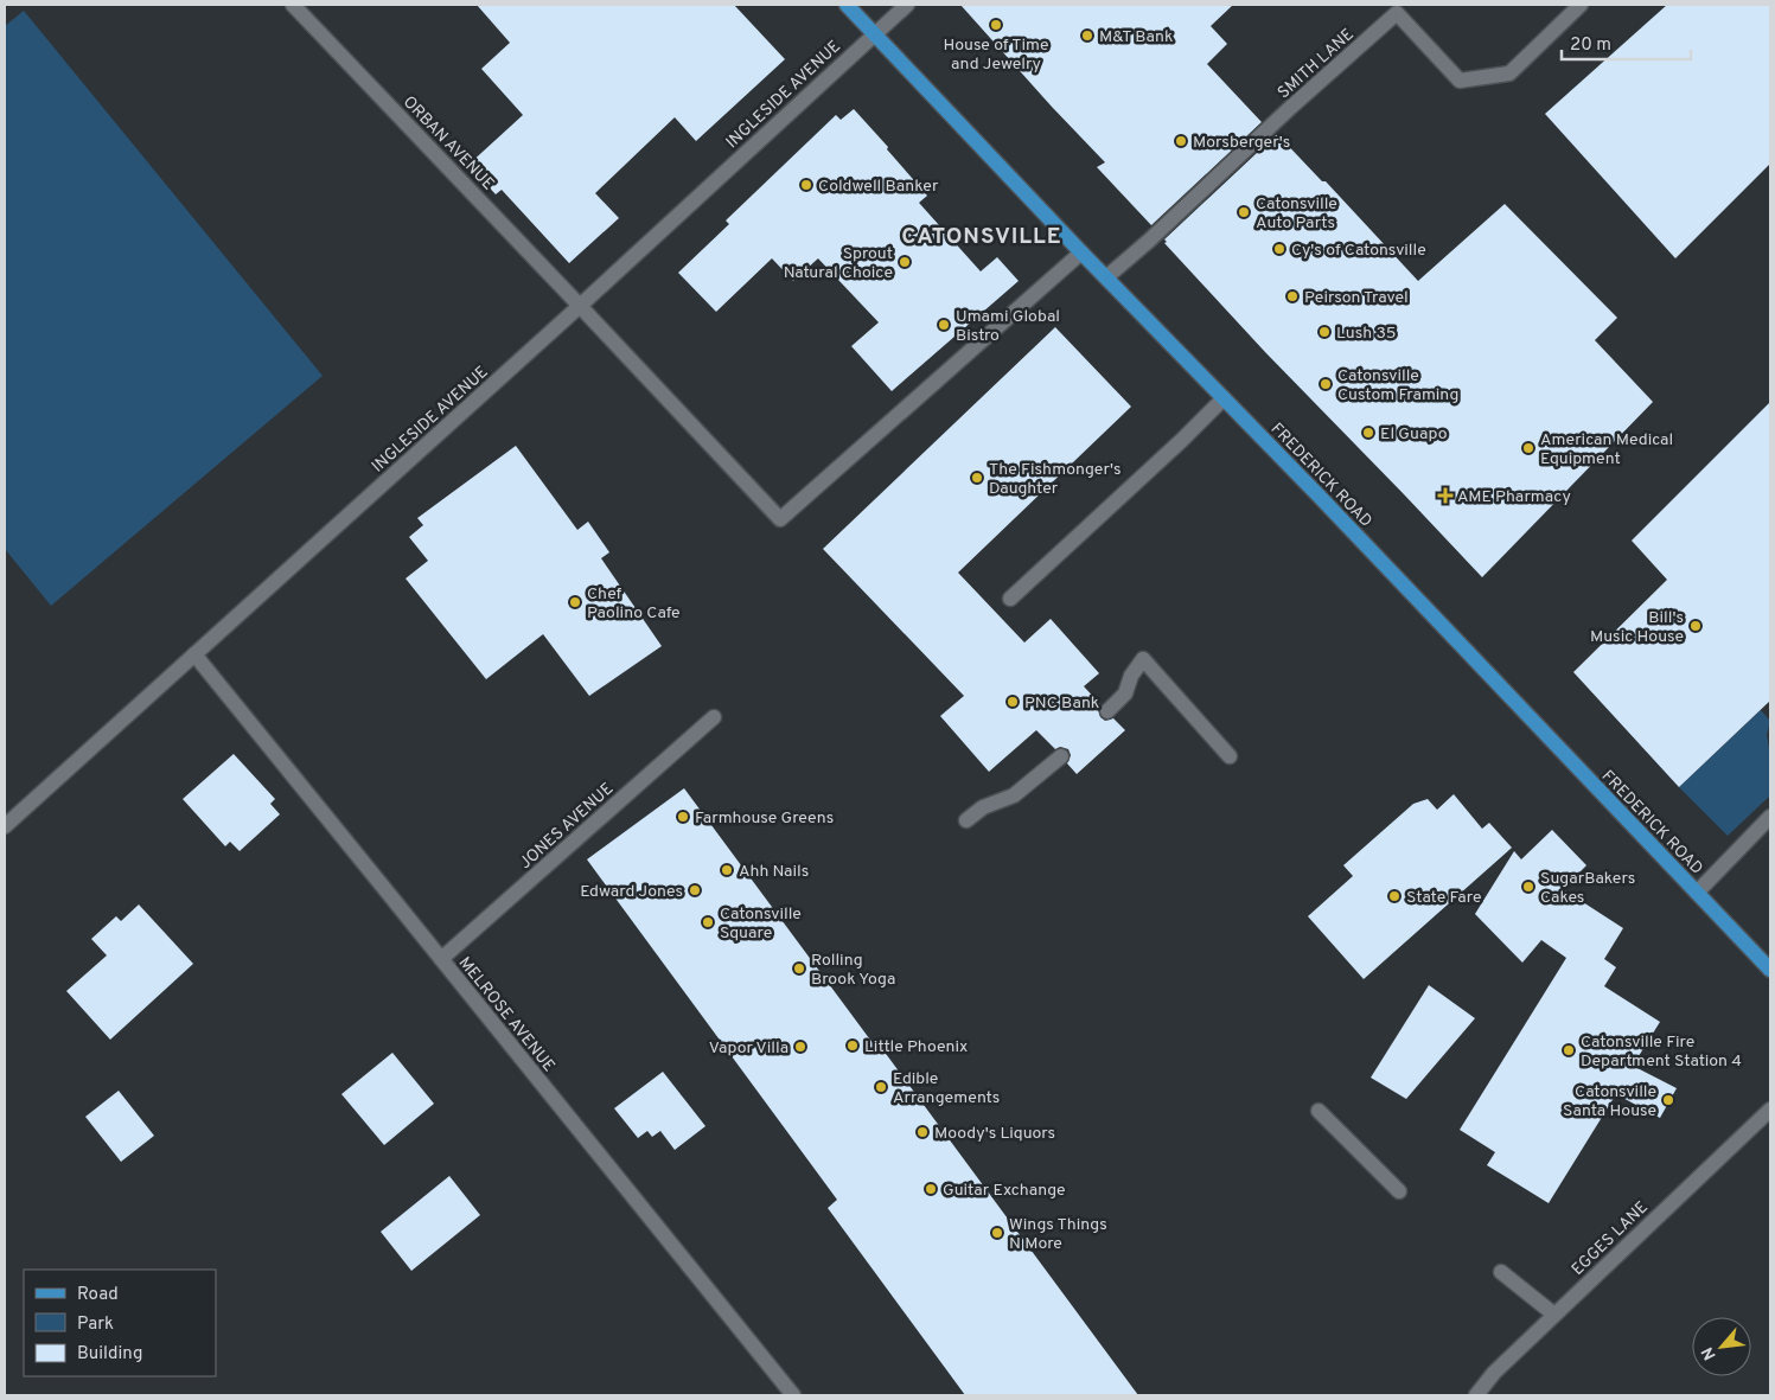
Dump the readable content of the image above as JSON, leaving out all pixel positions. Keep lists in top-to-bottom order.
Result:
{
  "streets": {
    "main road": ["FREDERICK ROAD"],
    "street": [
      "SMITH LANE",
      "INGLESIDE AVENUE",
      "ORBAN AVENUE",
      "JONES AVENUE",
      "MELROSE AVENUE",
      "EGGES LANE"
    ]
  },
  "crossings": [
    ["SMITH LANE", "FREDERICK ROAD"],
    ["INGLESIDE AVENUE", "ORBAN AVENUE"],
    ["INGLESIDE AVENUE", "FREDERICK ROAD"],
    ["INGLESIDE AVENUE", "MELROSE AVENUE"],
    ["ORBAN AVENUE", "FREDERICK ROAD"],
    ["JONES AVENUE", "MELROSE AVENUE"]
  ],
  "districts": ["CATONSVILLE"],
  "places": {
    "other": [
      "House of Time and Jewelry",
      "M&T Bank",
      "Morsberger's",
      "Coldwell Banker",
      "Catonsville Auto Parts",
      "Cy's of Catonsville",
      "Sprout Natural Choice",
      "Peirson Travel",
      "Umami Global Bistro",
      "Lush 35",
      "Catonsville Custom Framing",
      "El Guapo",
      "American Medical Equipment",
      "The Fishmonger's Daughter",
      "Chef Paolino Cafe",
      "Bill's Music House",
      "PNC Bank",
      "Farmhouse Greens",
      "Ahh Nails",
      "SugarBakers Cakes",
      "Edward Jones",
      "State Fare",
      "Catonsville Square",
      "Rolling Brook Yoga",
      "Little Phoenix",
      "Vapor Villa",
      "Catonsville Fire Department Station 4",
      "Edible Arrangements",
      "Catonsville Santa House",
      "Moody's Liquors",
      "Guitar Exchange",
      "Wings Things N More"
    ],
    "health": ["AME Pharmacy"]
  },
  "legend": ["Road", "Park", "Building"],
  "scale_bar": "20 m",
  "north": "bottom left"
}
